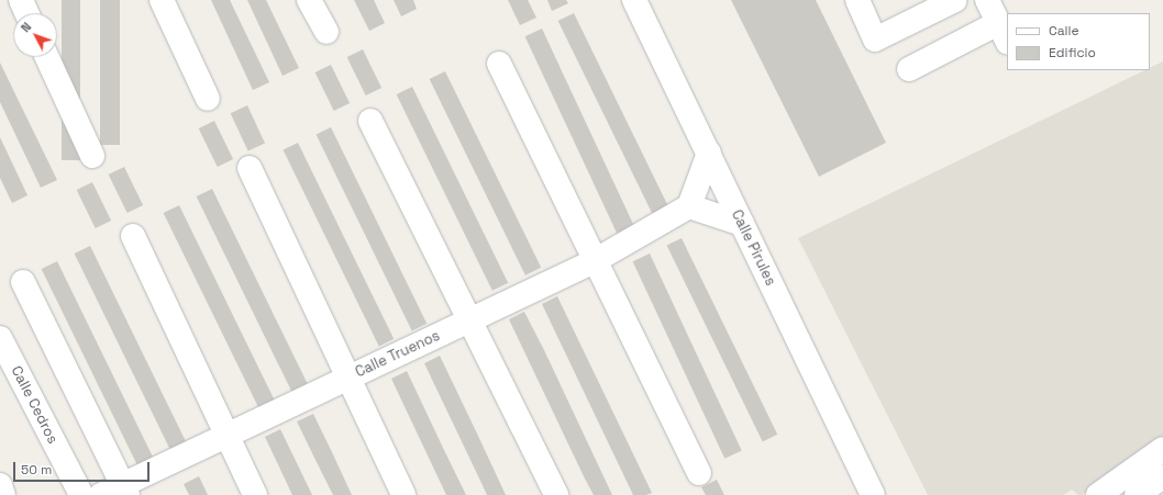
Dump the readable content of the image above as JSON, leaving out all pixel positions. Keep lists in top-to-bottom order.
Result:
{
  "streets": {
    "street": ["Calle Pirules", "Calle Truenos", "Calle Cedros"]
  },
  "legend": ["Calle", "Edificio"],
  "scale_bar": "50 m",
  "north": "top left"
}
